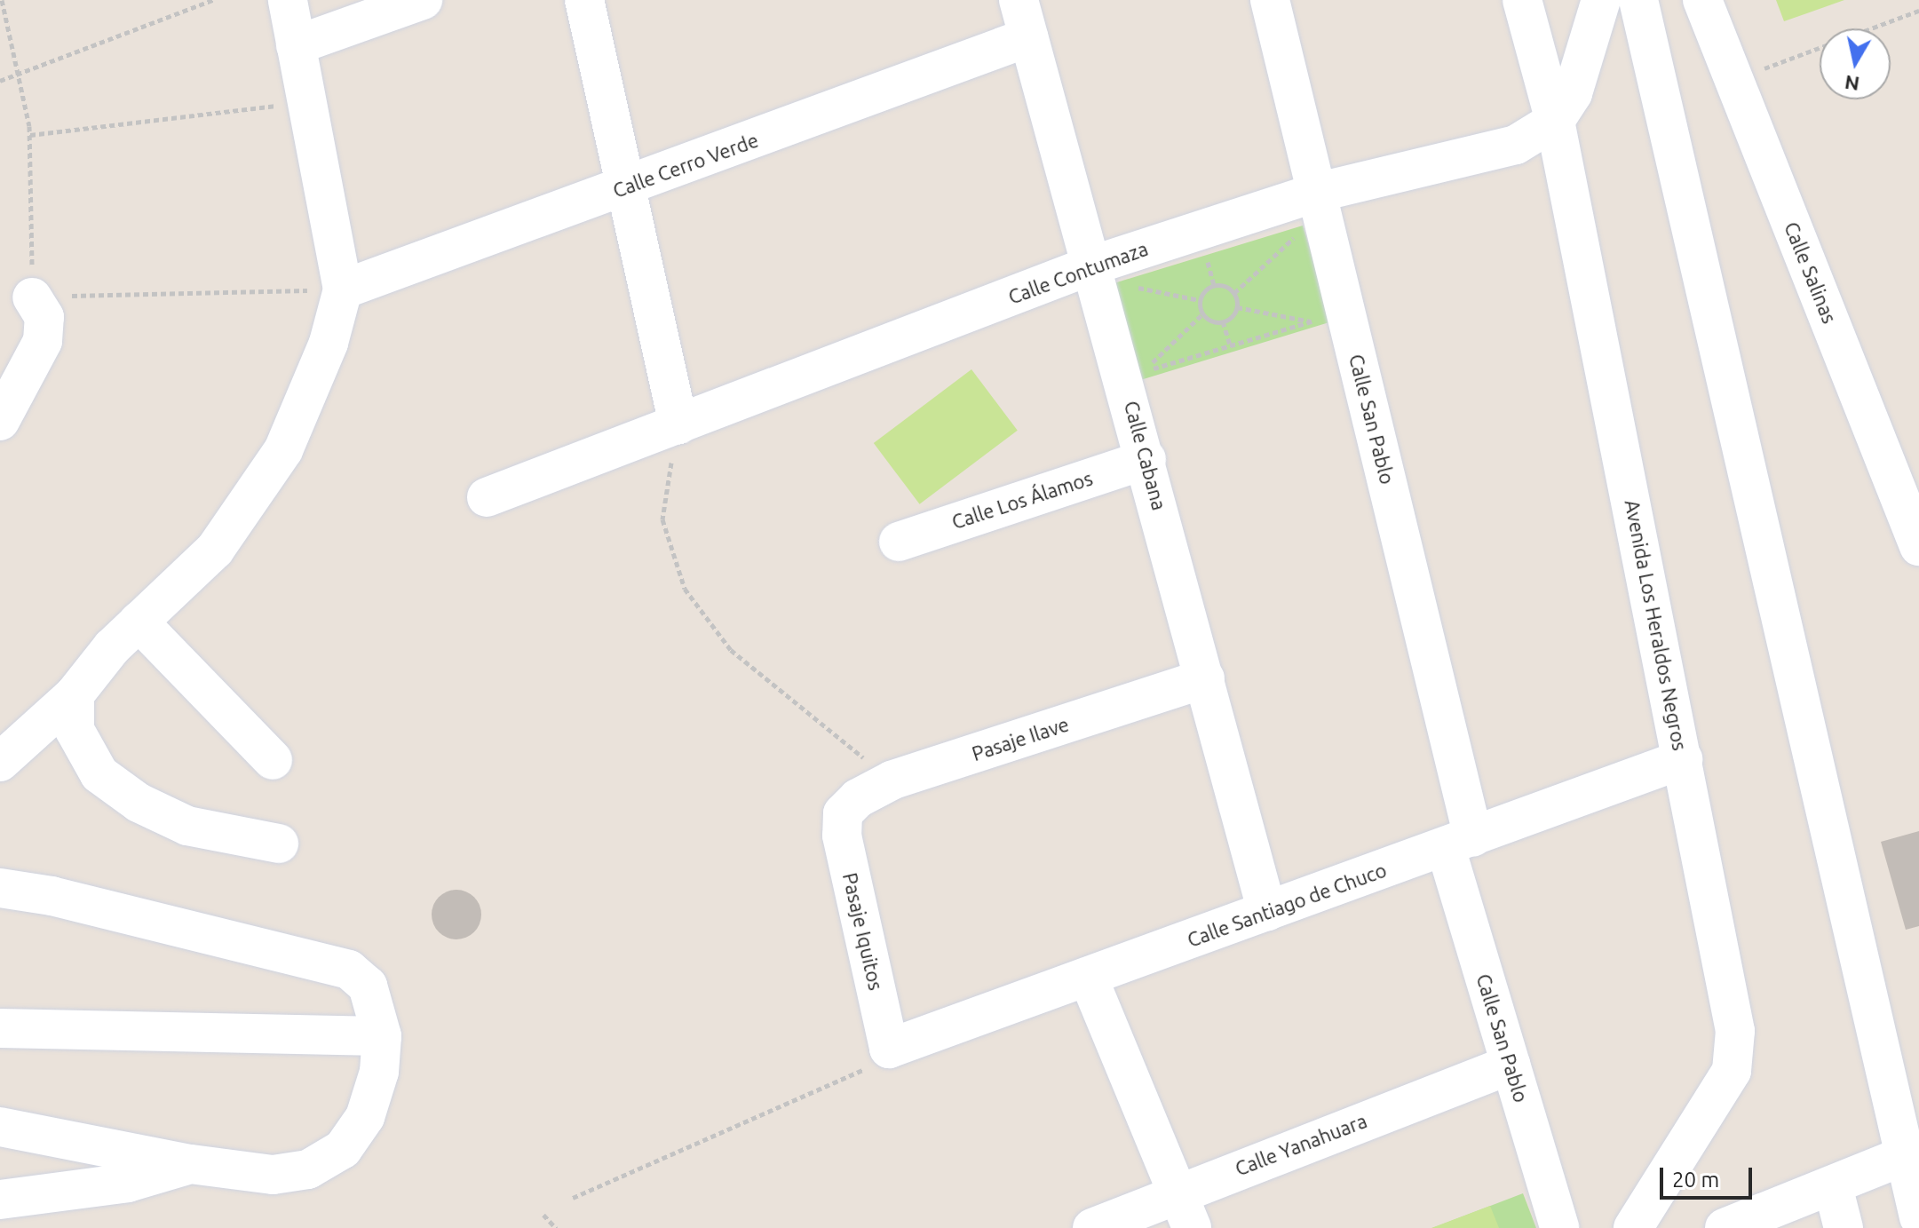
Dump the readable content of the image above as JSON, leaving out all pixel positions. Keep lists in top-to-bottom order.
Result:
{
  "streets": {
    "street": [
      "Calle Cerro Verde",
      "Calle Contumaza",
      "Calle Salinas",
      "Calle San Pablo",
      "Calle Cabana",
      "Calle Los Álamos",
      "Avenida Los Heraldos Negros",
      "Pasaje Ilave",
      "Calle Santiago de Chuco",
      "Pasaje Iquitos",
      "Calle Yanahuara"
    ]
  },
  "crossings": [
    ["Calle Cerro Verde", "Calle Cabana"],
    ["Calle Contumaza", "Calle San Pablo"],
    ["Calle Contumaza", "Calle Cabana"],
    ["Calle Contumaza", "Avenida Los Heraldos Negros"],
    ["Calle San Pablo", "Calle Santiago de Chuco"],
    ["Calle San Pablo", "Calle Yanahuara"],
    ["Calle Cabana", "Calle Los Álamos"],
    ["Calle Cabana", "Pasaje Ilave"],
    ["Calle Cabana", "Calle Santiago de Chuco"],
    ["Avenida Los Heraldos Negros", "Calle Santiago de Chuco"],
    ["Pasaje Ilave", "Pasaje Iquitos"],
    ["Calle Santiago de Chuco", "Pasaje Iquitos"]
  ],
  "scale_bar": "20 m",
  "north": "bottom"
}
